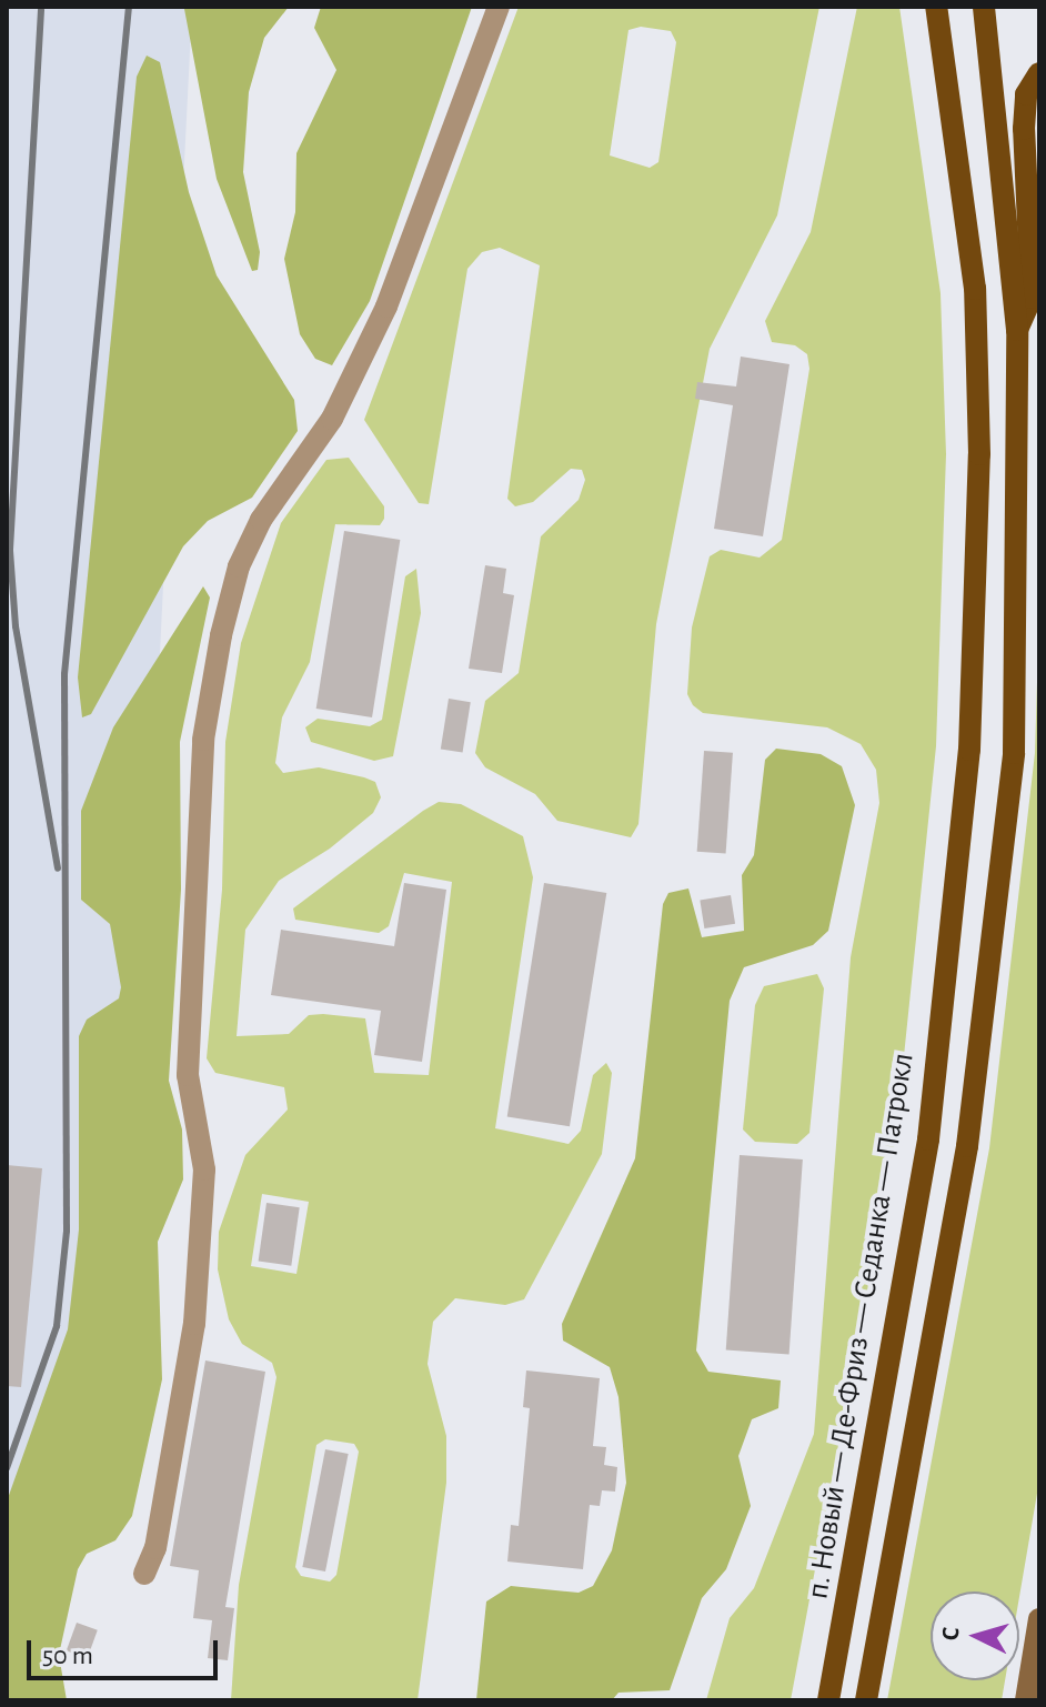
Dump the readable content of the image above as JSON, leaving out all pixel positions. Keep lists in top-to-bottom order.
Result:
{
  "streets": {
    "main road": ["п. Новый — Де-Фриз — Седанка — Патрокл"]
  },
  "scale_bar": "50 m",
  "north": "left"
}
